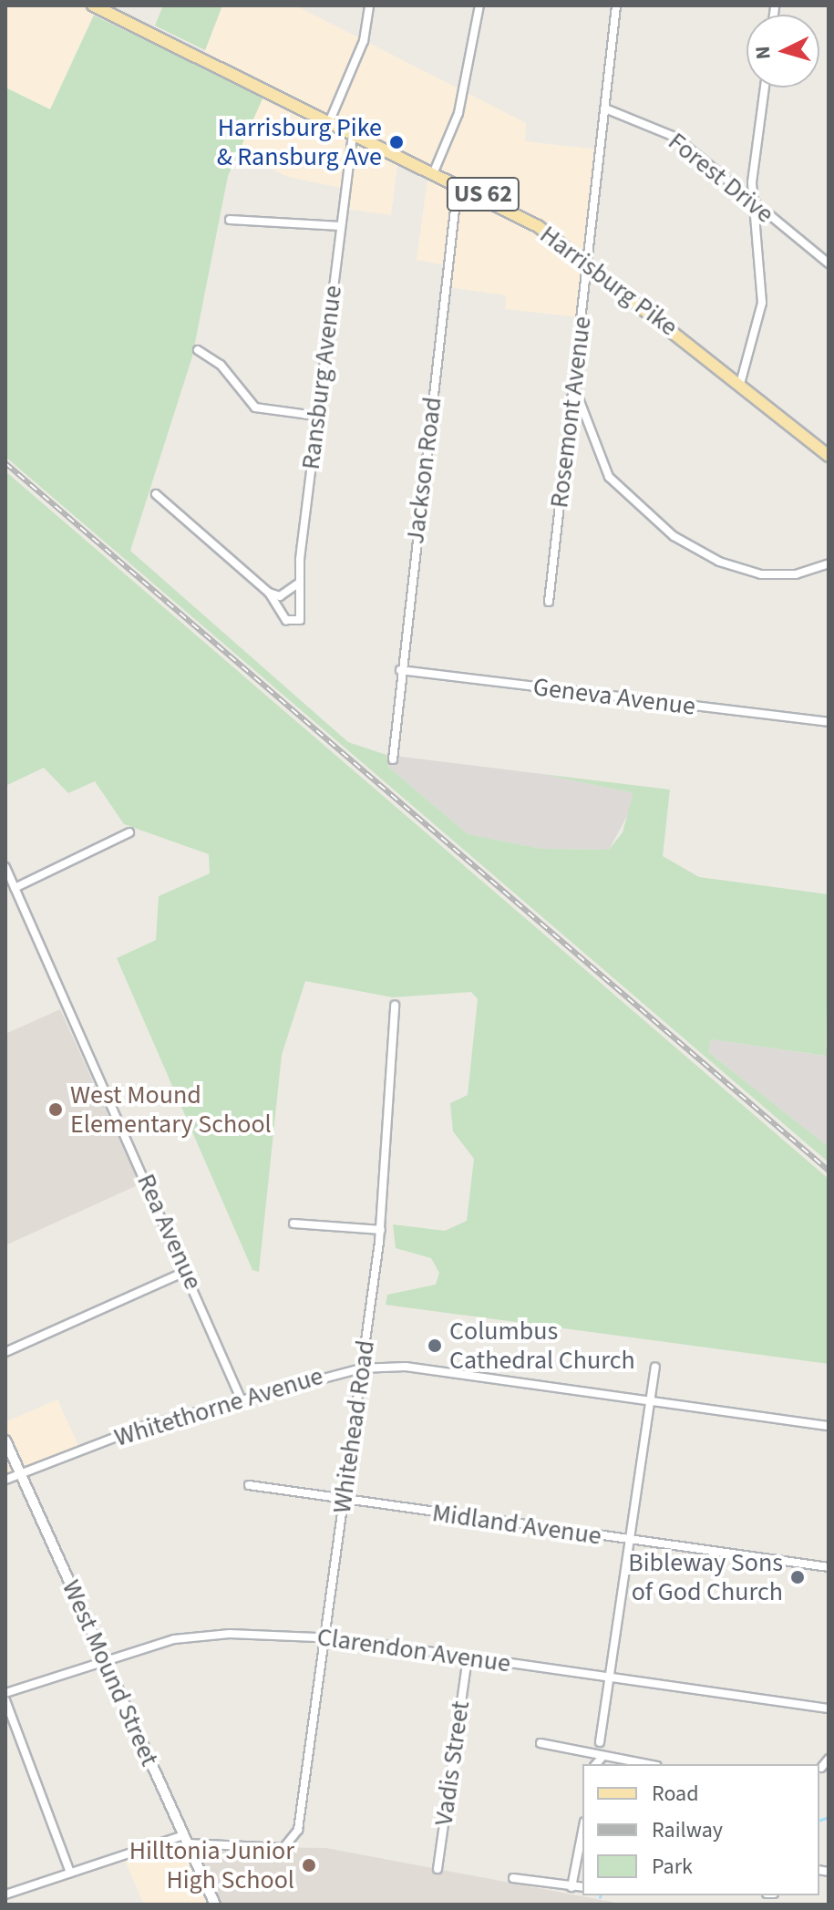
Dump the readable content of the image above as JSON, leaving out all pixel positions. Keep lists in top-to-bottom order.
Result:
{
  "streets": {
    "main road": ["US 62", "Harrisburg Pike"],
    "street": [
      "Forest Drive",
      "Ransburg Avenue",
      "Rosemont Avenue",
      "Jackson Road",
      "Geneva Avenue",
      "Rea Avenue",
      "Whitethorne Avenue",
      "Whitehead Road",
      "Midland Avenue",
      "Clarendon Avenue",
      "West Mound Street",
      "Vadis Street"
    ]
  },
  "crossings": [
    ["Forest Drive", "Rosemont Avenue"],
    ["Harrisburg Pike", "Ransburg Avenue"],
    ["Harrisburg Pike", "Rosemont Avenue"],
    ["Harrisburg Pike", "Jackson Road"],
    ["Jackson Road", "Geneva Avenue"],
    ["Rea Avenue", "Whitethorne Avenue"],
    ["Whitethorne Avenue", "Whitehead Road"],
    ["Whitethorne Avenue", "West Mound Street"],
    ["Whitehead Road", "Midland Avenue"],
    ["Whitehead Road", "Clarendon Avenue"],
    ["Whitehead Road", "West Mound Street"],
    ["Clarendon Avenue", "West Mound Street"],
    ["Clarendon Avenue", "Vadis Street"]
  ],
  "places": [
    "Harrisburg Pike & Ransburg Ave",
    "West Mound Elementary School",
    "Columbus Cathedral Church",
    "Bibleway Sons of God Church",
    "Hilltonia Junior High School"
  ],
  "legend": ["Road", "Railway", "Park"],
  "north": "left"
}
